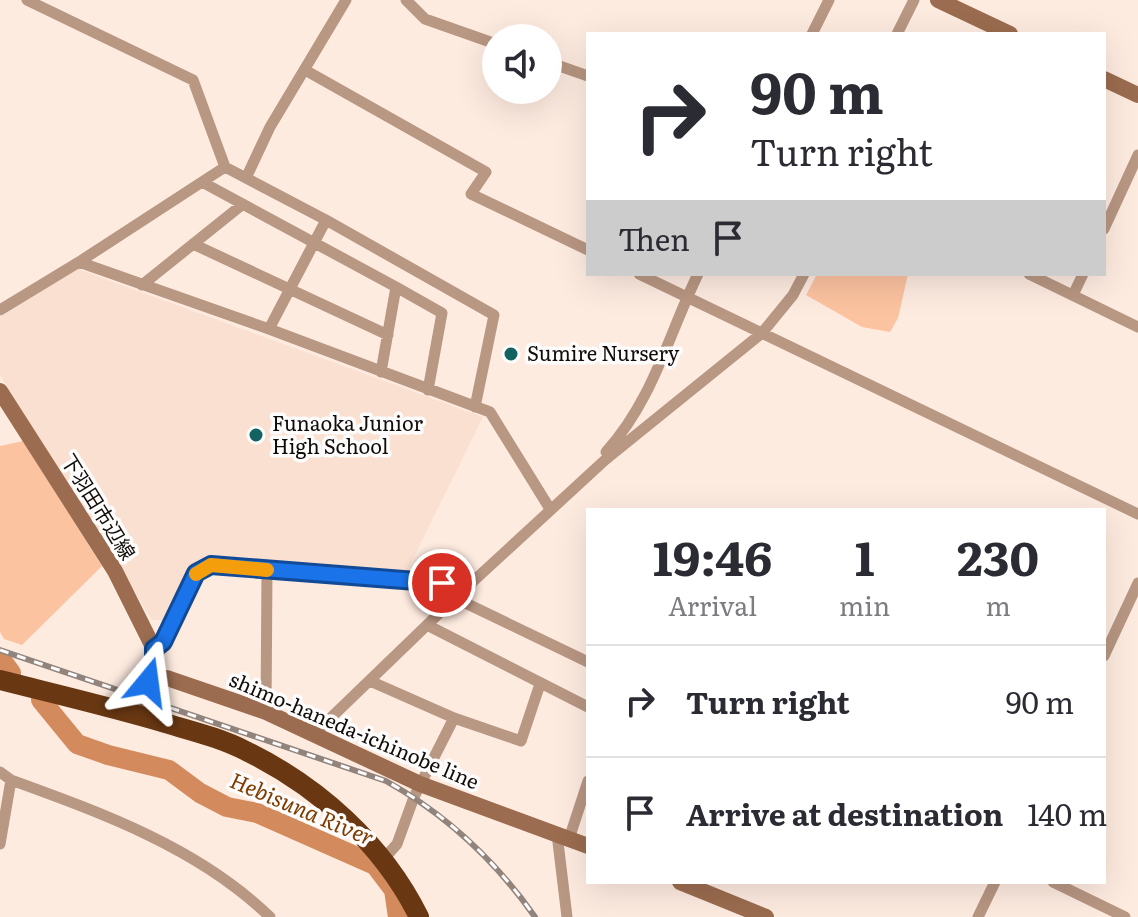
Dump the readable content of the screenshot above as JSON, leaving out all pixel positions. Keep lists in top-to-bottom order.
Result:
{
  "streets": {
    "main road": ["下羽田市辺線", "shimo-haneda-ichinobe line"]
  },
  "crossings": [
    ["下羽田市辺線", "shimo-haneda-ichinobe line"]
  ],
  "water": ["Hebisuna River"],
  "places": ["Sumire Nursery", "Funaoka Junior High School"],
  "page": {
    "turn": ["90 m", "Turn right"],
    "then": "Then",
    "eta": [
      "19:46",
      "Arrival",
      "1",
      "min",
      "230",
      "m"
    ],
    "list": [
      {
        "name": "Turn right",
        "value": "90 m"
      },
      {
        "name": "Arrive at destination",
        "value": "140 m"
      }
    ]
  }
}
